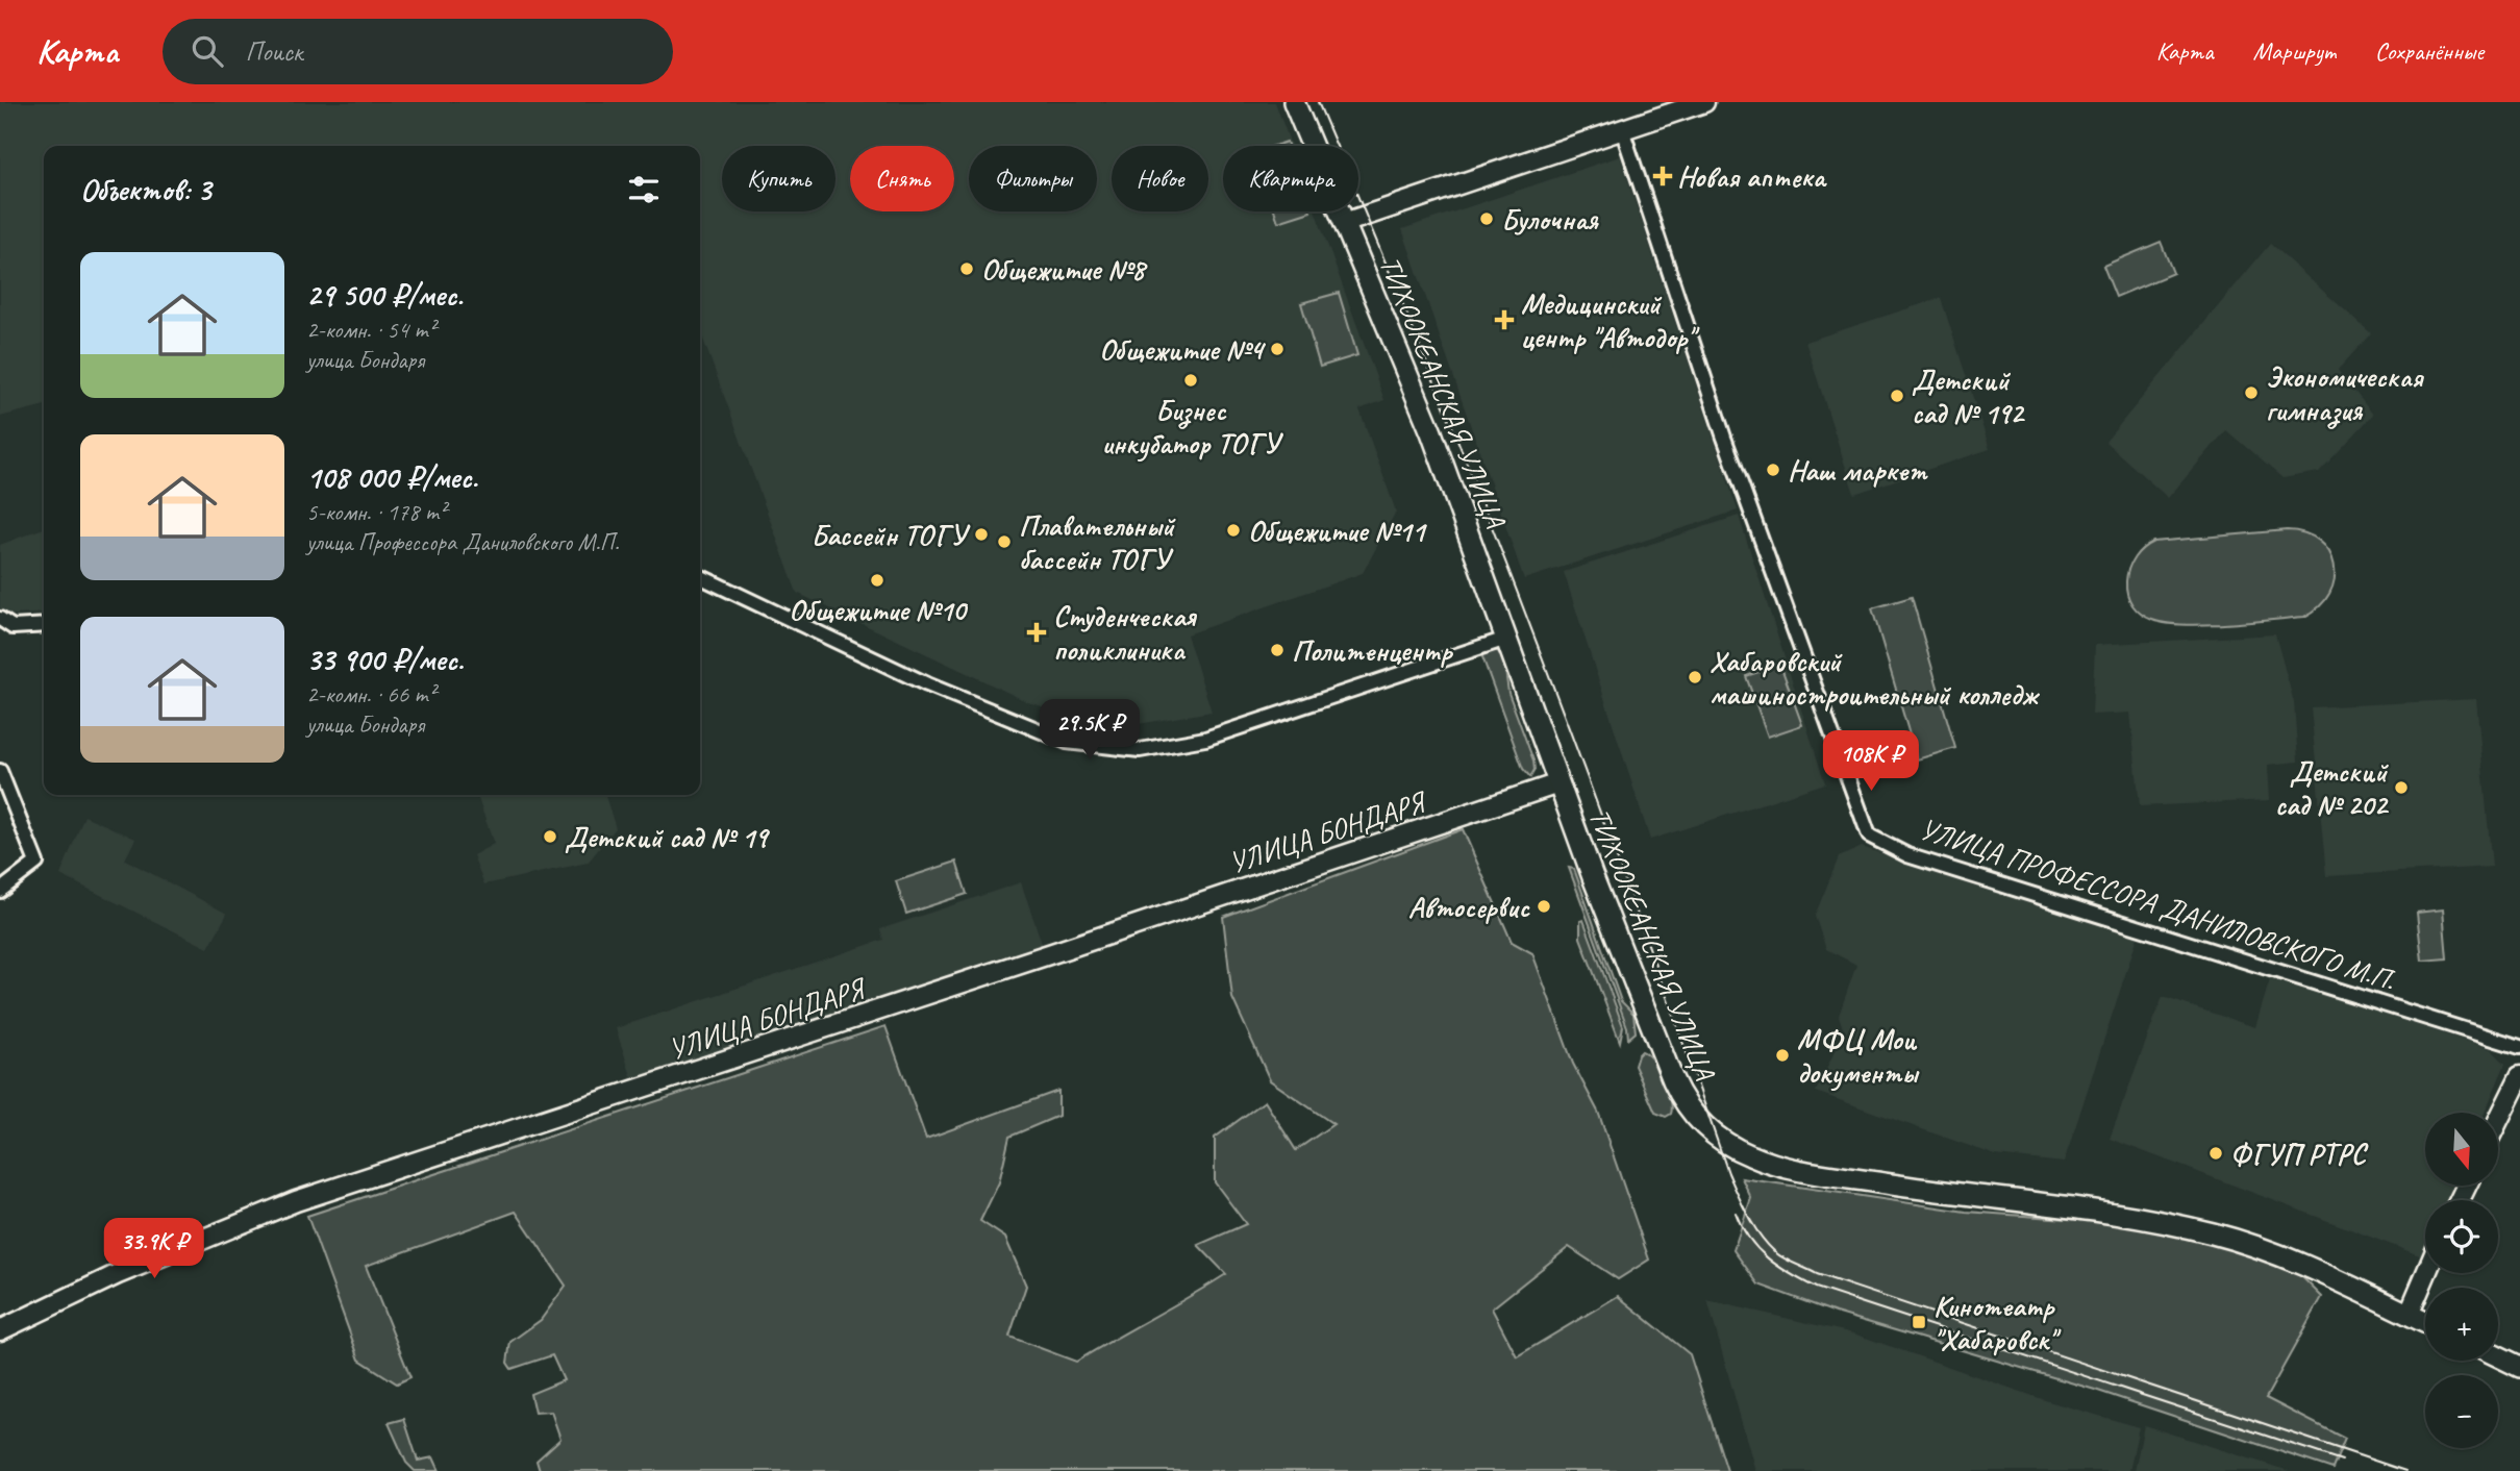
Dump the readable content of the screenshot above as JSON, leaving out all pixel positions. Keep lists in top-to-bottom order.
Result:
{
  "streets": {
    "main road": ["ТИХООКЕАНСКАЯ УЛИЦА", "УЛИЦА БОНДАРЯ"],
    "street": ["УЛИЦА ПРОФЕССОРА ДАНИЛОВСКОГО М.П."]
  },
  "crossings": [
    ["ТИХООКЕАНСКАЯ УЛИЦА", "УЛИЦА БОНДАРЯ"]
  ],
  "places": {
    "health": ["Новая аптека", "Медицинский центр \"Автодор\"", "Студенческая поликлиника"],
    "other": [
      "Булочная",
      "Общежитие №8",
      "Общежитие №4",
      "Бизнес инкубатор ТОГУ",
      "Экономическая гимназия",
      "Детский сад № 192",
      "Наш маркет",
      "Общежитие №11",
      "Бассейн ТОГУ",
      "Плавательный бассейн ТОГУ",
      "Общежитие №10",
      "Политенцентр",
      "Хабаровский машиностроительный колледж",
      "Детский сад № 202",
      "Детский сад № 19",
      "Автосервис",
      "МФЦ Мои документы",
      "ФГУП РТРС"
    ],
    "transit": ["Кинотеатр \"Хабаровск\""]
  },
  "north": "bottom",
  "page": {
    "header": "Карта",
    "search": "Поиск",
    "nav": ["Карта", "Маршрут", "Сохранённые"],
    "chip": [
      "Купить",
      "Снять",
      "Фильтры",
      "Новое",
      "Квартира"
    ],
    "heading": "Объектов: 3",
    "list": [
      {
        "name": "29 500 ₽/мес.",
        "note": "2-комн. · 54 m² · улица Бондаря"
      },
      {
        "name": "108 000 ₽/мес.",
        "note": "5-комн. · 178 m² · улица Профессора Даниловского М.П."
      },
      {
        "name": "33 900 ₽/мес.",
        "note": "2-комн. · 66 m² · улица Бондаря"
      }
    ],
    "price": ["29.5K ₽", "108K ₽", "33.9K ₽"],
    "map_buttons": ["+", "−"]
  }
}
